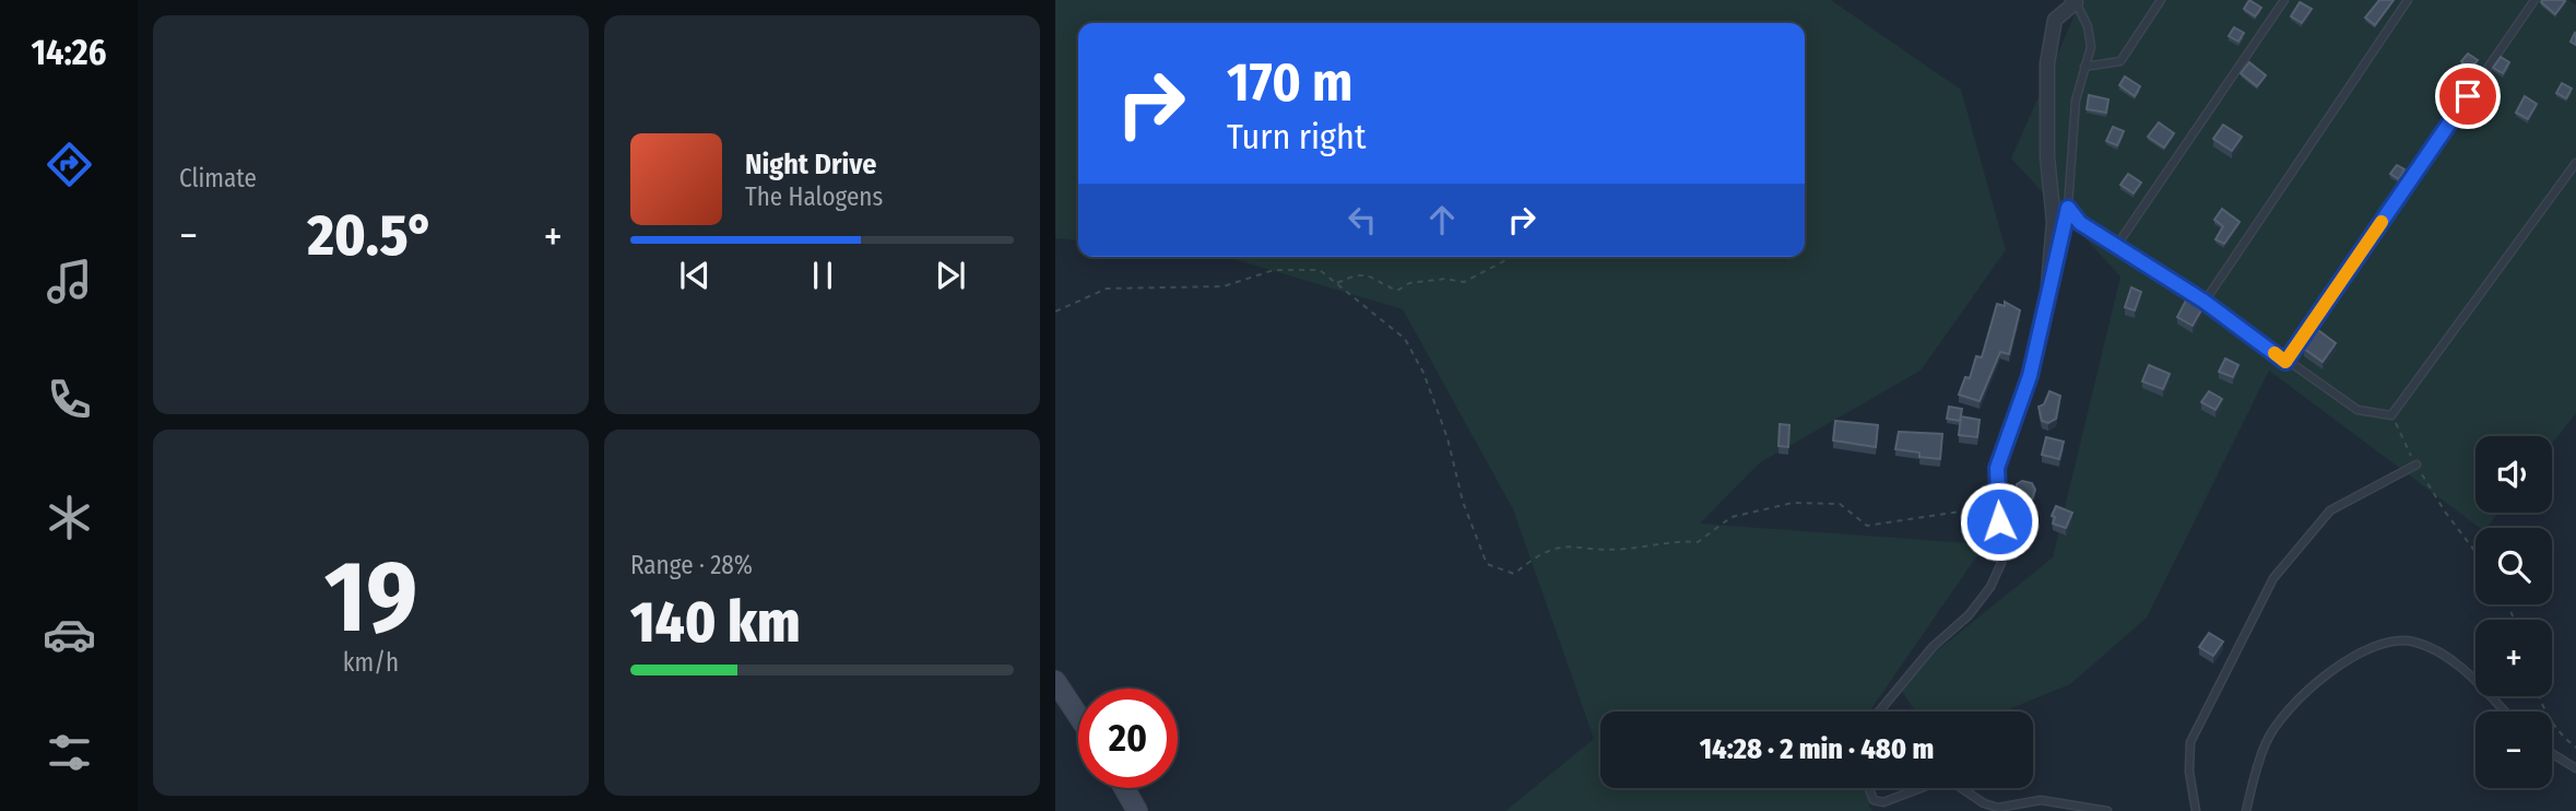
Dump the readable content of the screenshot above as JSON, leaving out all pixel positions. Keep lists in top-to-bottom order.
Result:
{
  "page": {
    "tabs": "14:26",
    "tile": [
      "Climate",
      ["19", "km/h"],
      ["Range · 28%", "140 km"]
    ],
    "turn": ["170 m", "Turn right"],
    "song": ["Night Drive", "The Halogens"],
    "heat": ["−", "20.5°", "+"],
    "map_buttons": ["+", "−"],
    "limit": "20",
    "trip": "14:28 · 2 min · 480 m"
  }
}
